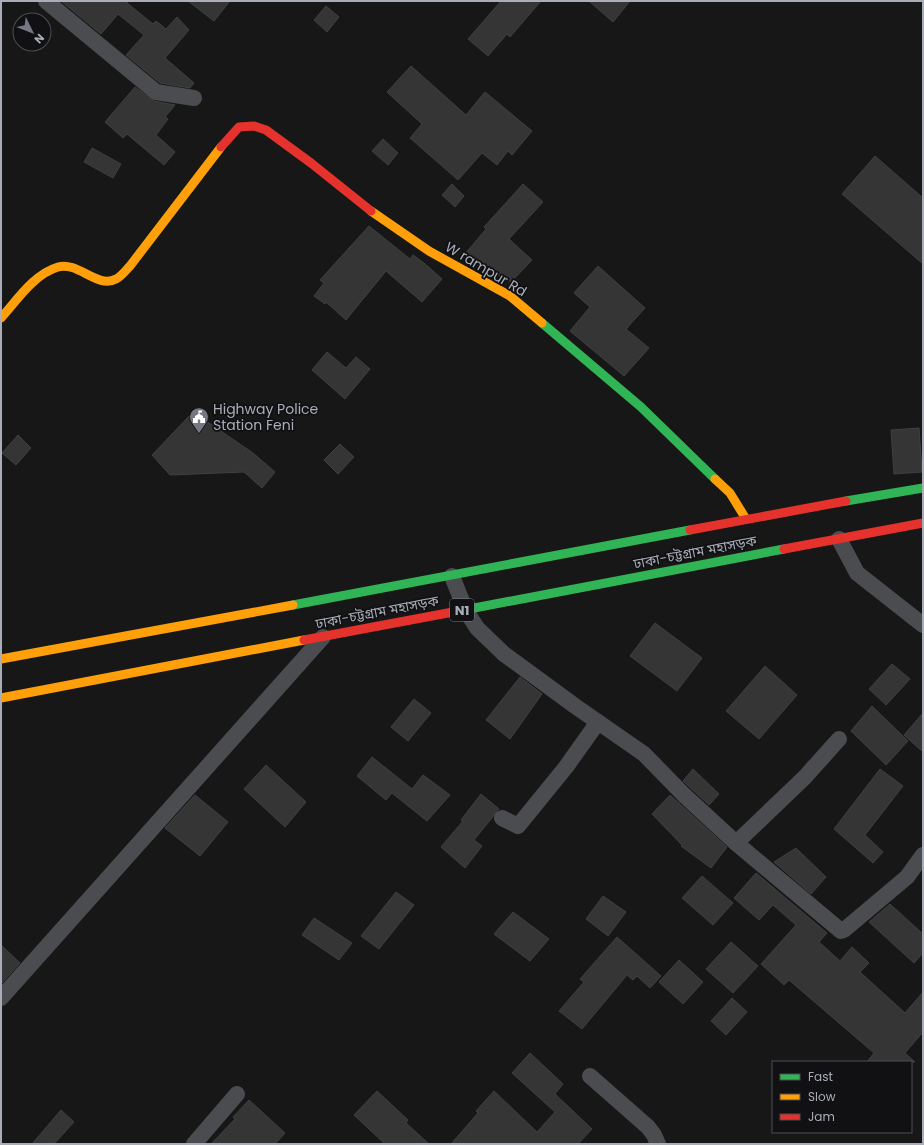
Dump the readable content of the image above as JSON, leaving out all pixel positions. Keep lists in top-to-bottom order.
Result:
{
  "streets": {
    "main road": ["W rampur Rd", "ঢাকা-চট্টগ্রাম মহাসড়ক", "N1"]
  },
  "crossings": [
    ["W rampur Rd", "ঢাকা-চট্টগ্রাম মহাসড়ক"]
  ],
  "places": {
    "public building": ["Highway Police Station Feni"]
  },
  "legend": ["Fast", "Slow", "Jam"],
  "north": "bottom right"
}
